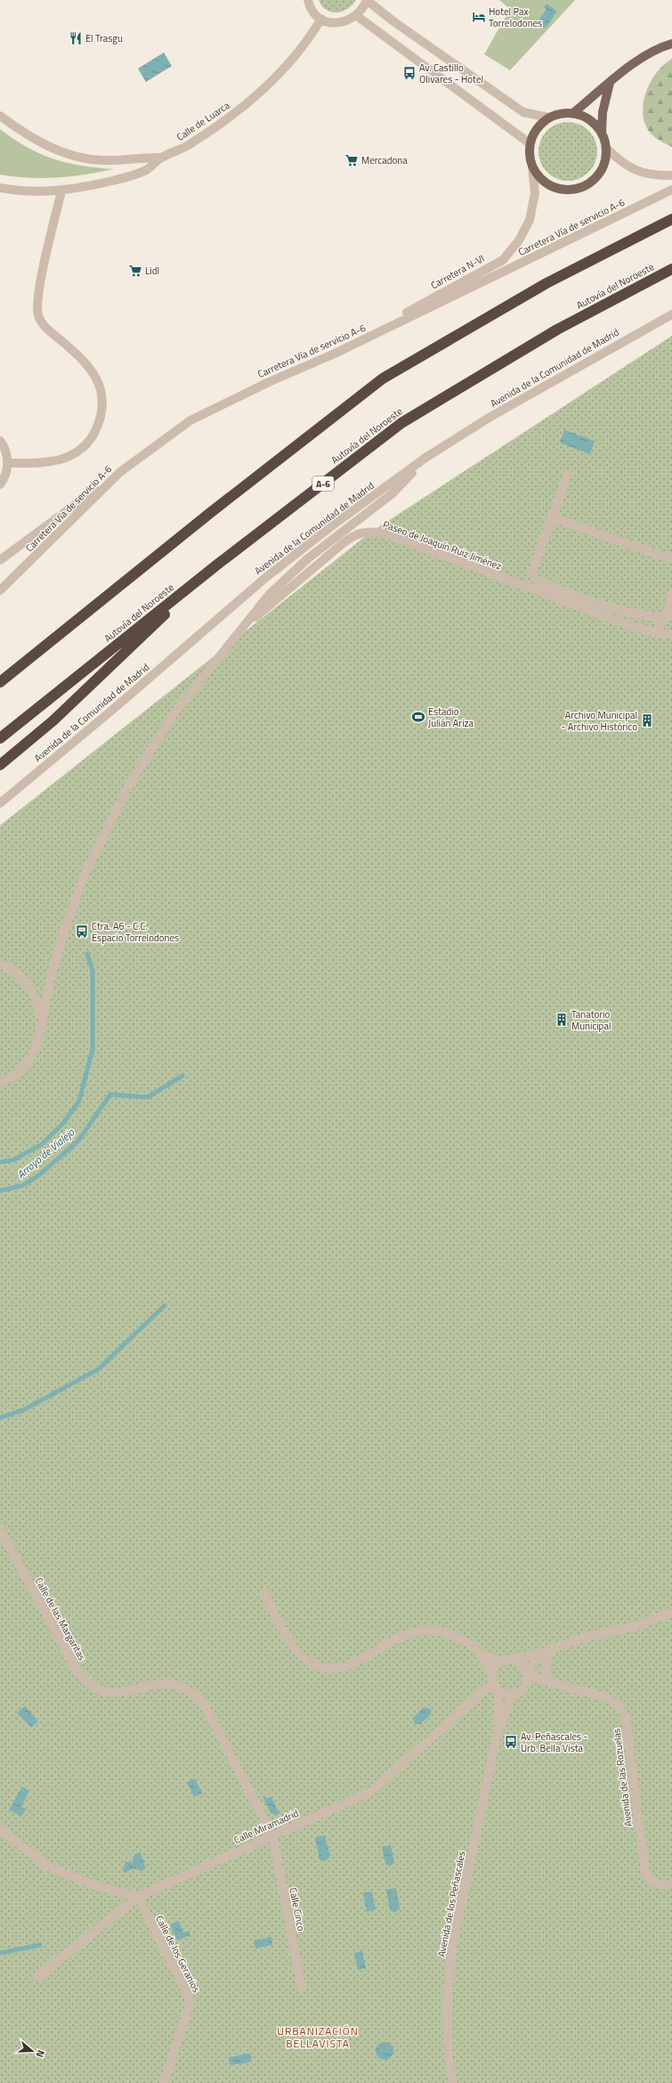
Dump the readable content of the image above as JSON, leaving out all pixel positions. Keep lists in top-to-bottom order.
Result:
{
  "streets": {
    "highway": ["Autovía del Noroeste", "A-6"],
    "street": [
      "Calle de Luarca",
      "Carretera Vía de servicio A-6",
      "Carretera N-VI",
      "Avenida de la Comunidad de Madrid",
      "Paseo de Joaquín Ruiz Jiménez",
      "Calle de las Margaritas",
      "Avenida de las Rozuelas",
      "Calle Miramadrid",
      "Avenida de los Peñascales",
      "Calle Cinco",
      "Calle de los Geranios"
    ]
  },
  "crossings": [
    ["Carretera Vía de servicio A-6", "Carretera N-VI"],
    ["Calle de las Margaritas", "Calle Miramadrid"],
    ["Calle de las Margaritas", "Calle Cinco"],
    ["Avenida de las Rozuelas", "Calle Miramadrid"],
    ["Avenida de las Rozuelas", "Avenida de los Peñascales"],
    ["Calle Miramadrid", "Avenida de los Peñascales"],
    ["Calle Miramadrid", "Calle Cinco"],
    ["Calle Miramadrid", "Calle de los Geranios"]
  ],
  "districts": ["URBANIZACIÓN BELLAVISTA"],
  "water": ["Arroyo de Vialejo"],
  "places": {
    "hotel": ["Hotel Pax Torrelodones"],
    "restaurant": ["El Trasgu"],
    "bus stop": ["Av. Castillo Olivares - Hotel", "Ctra. A6 - C.C. Espacio Torrelodones", "Av. Peñascales - Urb. Bella Vista"],
    "supermarket": ["Mercadona", "Lidl"],
    "sports": ["Estadio Julián Ariza"],
    "building": ["Archivo Municipal - Archivo Histórico", "Tanatorio Municipal"]
  },
  "north": "right"
}
